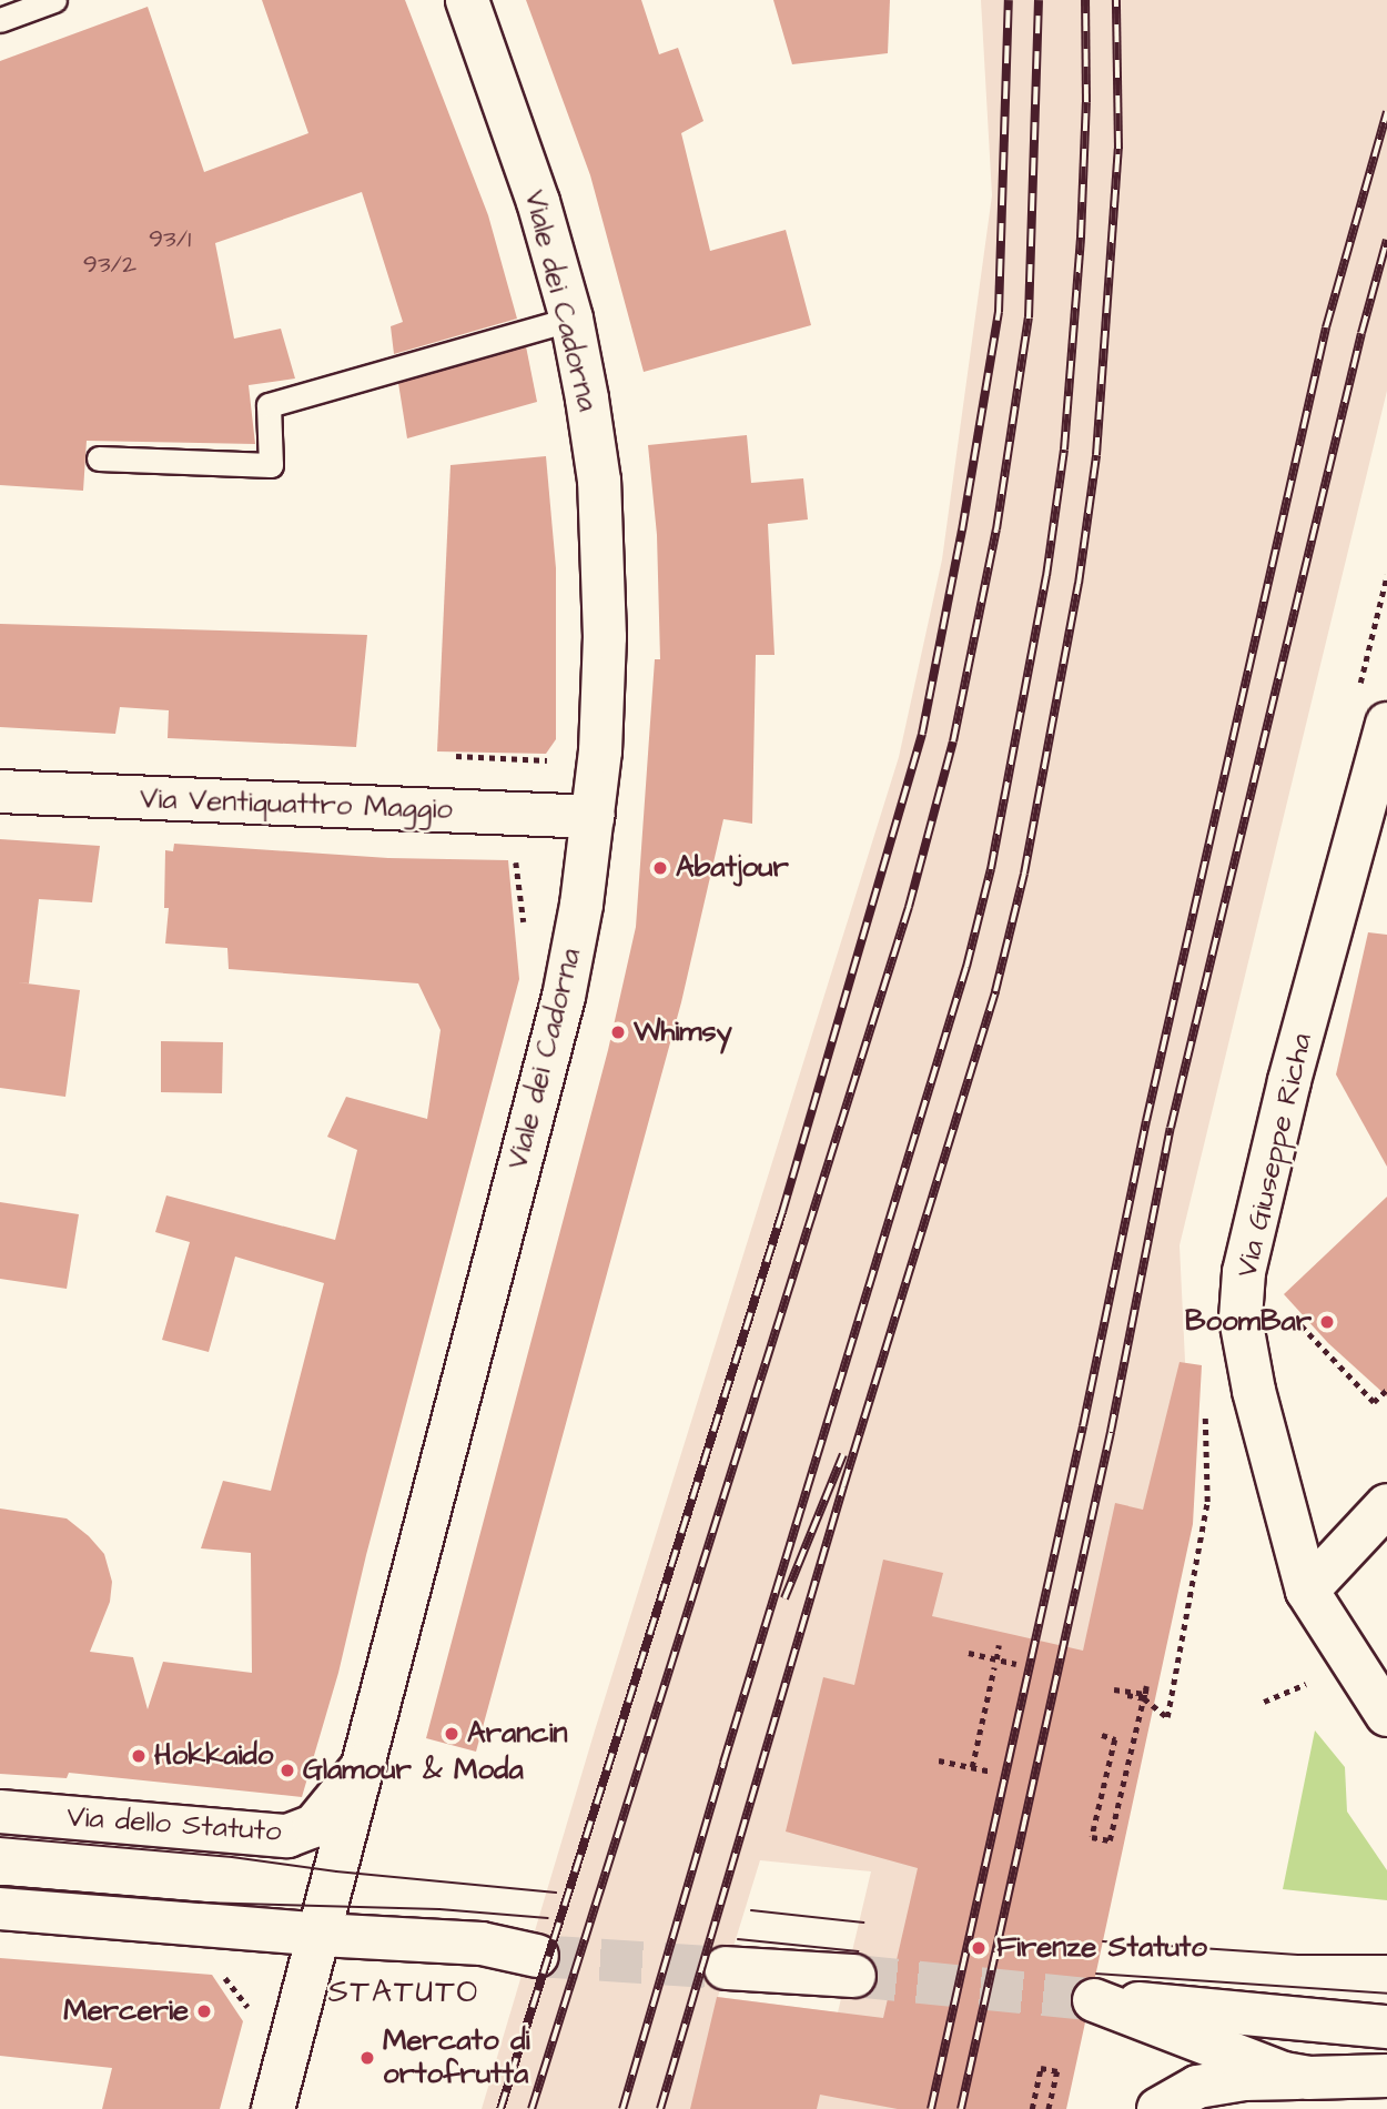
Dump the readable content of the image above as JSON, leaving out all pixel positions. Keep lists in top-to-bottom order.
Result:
{
  "streets": {
    "street": [
      "Viale dei Cadorna",
      "Via Ventiquattro Maggio",
      "Via Giuseppe Richa",
      "Via dello Statuto"
    ]
  },
  "crossings": [
    ["Viale dei Cadorna", "Via Ventiquattro Maggio"],
    ["Viale dei Cadorna", "Via dello Statuto"]
  ],
  "districts": ["STATUTO"],
  "places": [
    "Abatjour",
    "Whimsy",
    "BoomBar",
    "Arancin",
    "Hokkaido",
    "Glamour & Moda",
    "Firenze Statuto",
    "Mercerie",
    "Mercato di ortofrutta"
  ],
  "house_numbers": ["93/1", "93/2"]
}
